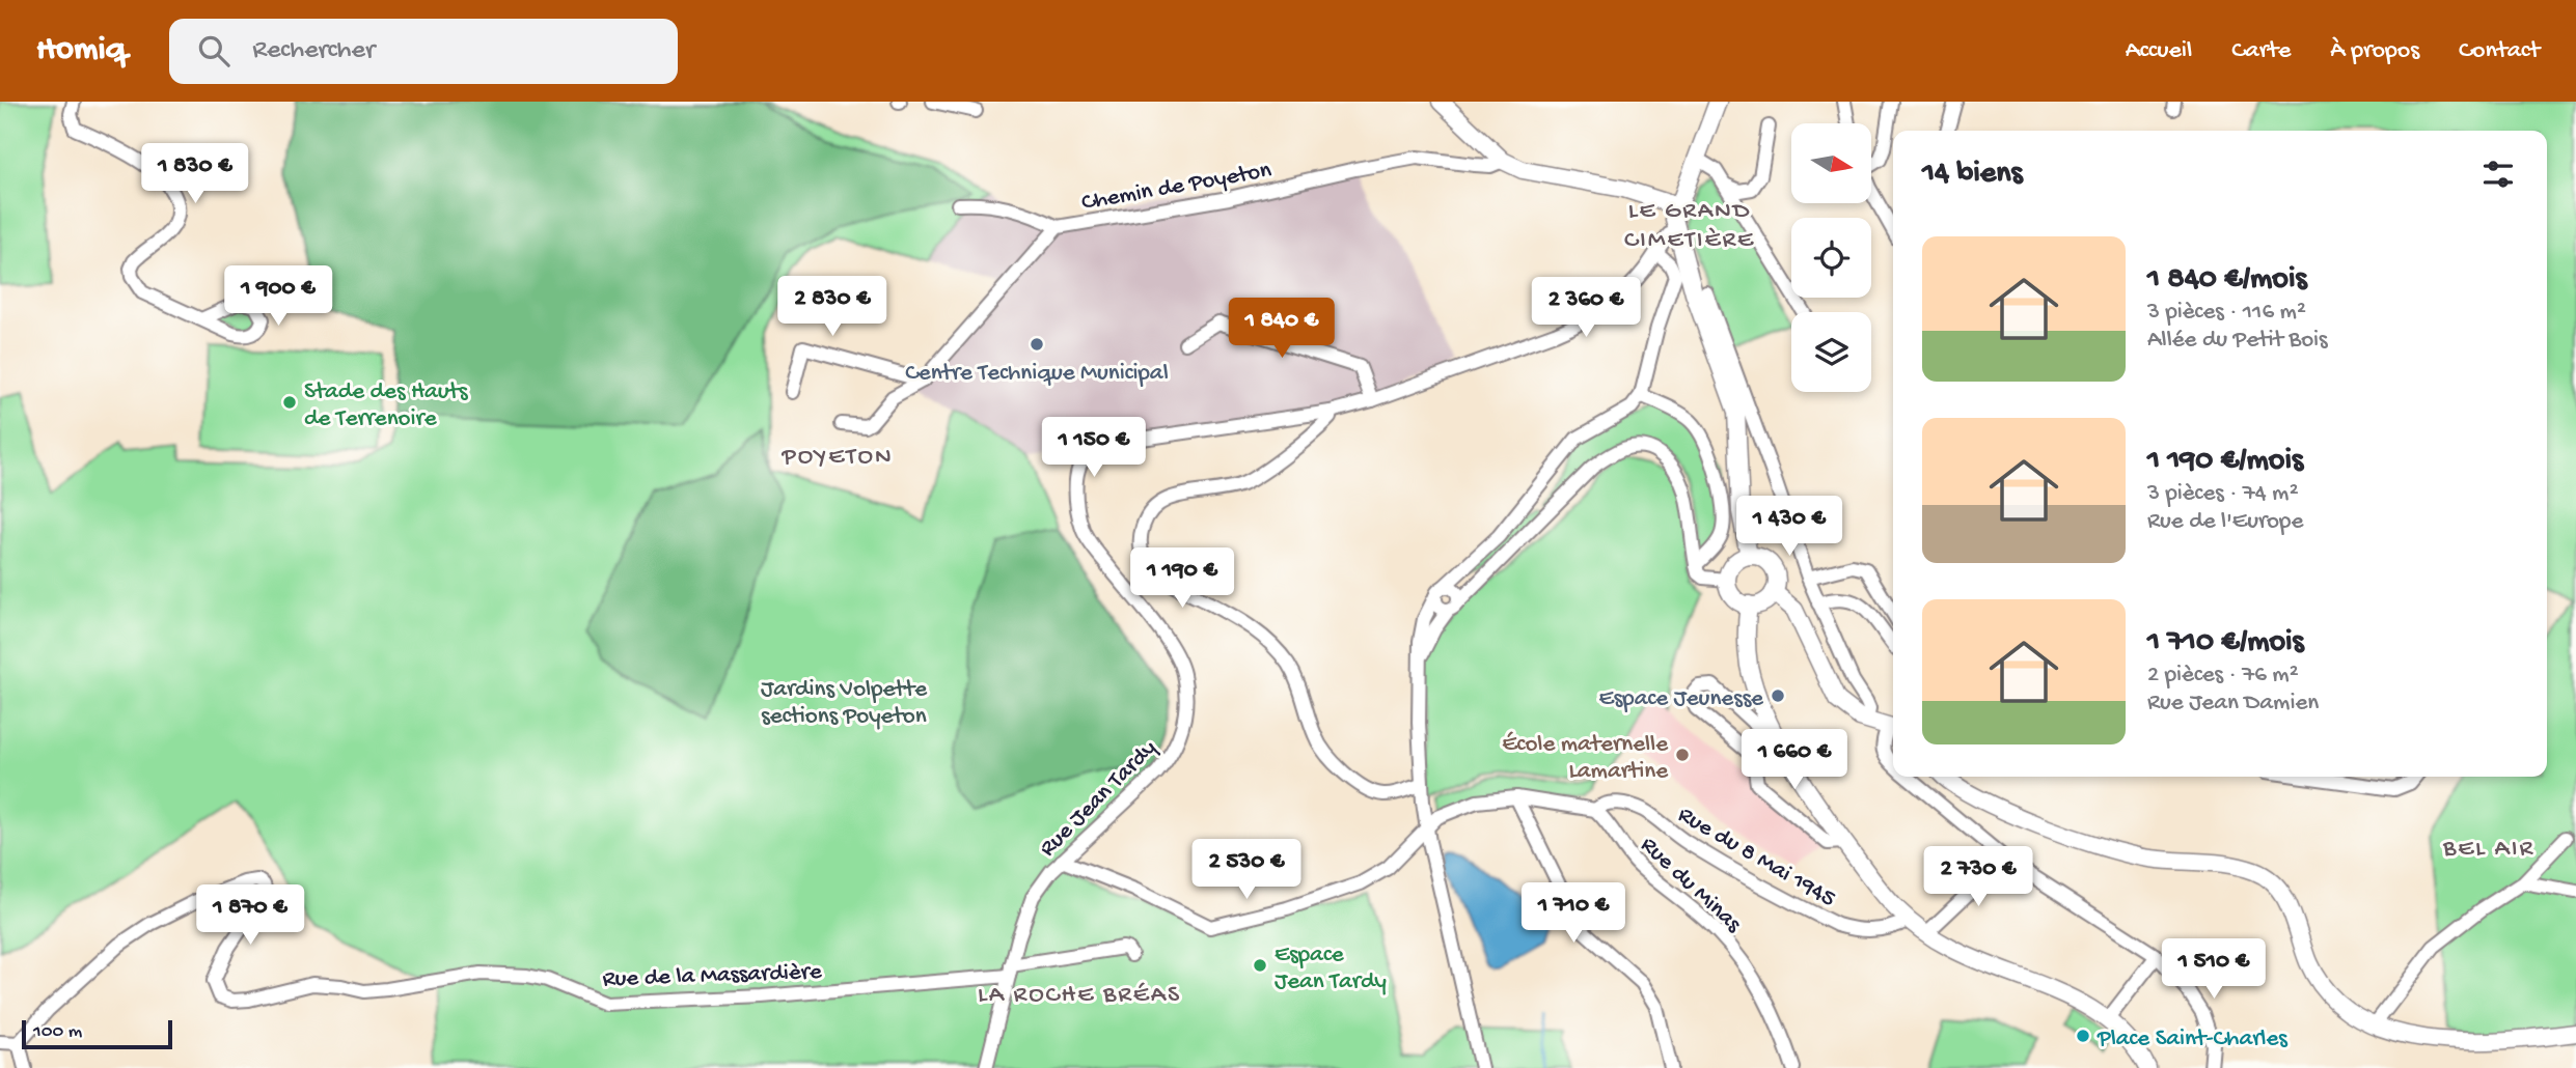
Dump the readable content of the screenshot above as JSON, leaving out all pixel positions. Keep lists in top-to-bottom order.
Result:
{
  "streets": {
    "street": [
      "Chemin de Poyeton",
      "Rue Jean Tardy",
      "Rue du 8 Mai 1945",
      "Rue du Minas",
      "Rue de la Massardière"
    ]
  },
  "crossings": [
    ["Rue Jean Tardy", "Rue du 8 Mai 1945"],
    ["Rue Jean Tardy", "Rue de la Massardière"],
    ["Rue du 8 Mai 1945", "Rue du Minas"]
  ],
  "districts": [
    "LE GRAND CIMETIÈRE",
    "POYETON",
    "BEL AIR",
    "LA ROCHE BRÉAS"
  ],
  "parks": ["Jardins Volpette sections Poyeton"],
  "places": [
    "Centre Technique Municipal",
    "Stade des Hauts de Terrenoire",
    "Espace Jeunesse",
    "École maternelle Lamartine",
    "Espace Jean Tardy",
    "Place Saint-Charles"
  ],
  "scale_bar": "100 m",
  "north": "right",
  "page": {
    "header": "Homiq",
    "search": "Rechercher",
    "nav": [
      "Accueil",
      "Carte",
      "À propos",
      "Contact"
    ],
    "heading": "14 biens",
    "price": [
      "1 830 €",
      "1 900 €",
      "2 830 €",
      "2 360 €",
      "1 840 €",
      "1 150 €",
      "1 430 €",
      "1 190 €",
      "1 660 €",
      "2 530 €",
      "2 730 €",
      "1 710 €",
      "1 870 €",
      "1 510 €"
    ],
    "list": [
      {
        "name": "1 840 €/mois",
        "note": "3 pièces · 116 m² · Allée du Petit Bois"
      },
      {
        "name": "1 190 €/mois",
        "note": "3 pièces · 74 m² · Rue de l'Europe"
      },
      {
        "name": "1 710 €/mois",
        "note": "2 pièces · 76 m² · Rue Jean Damien"
      }
    ],
    "scale": "100 m"
  }
}
